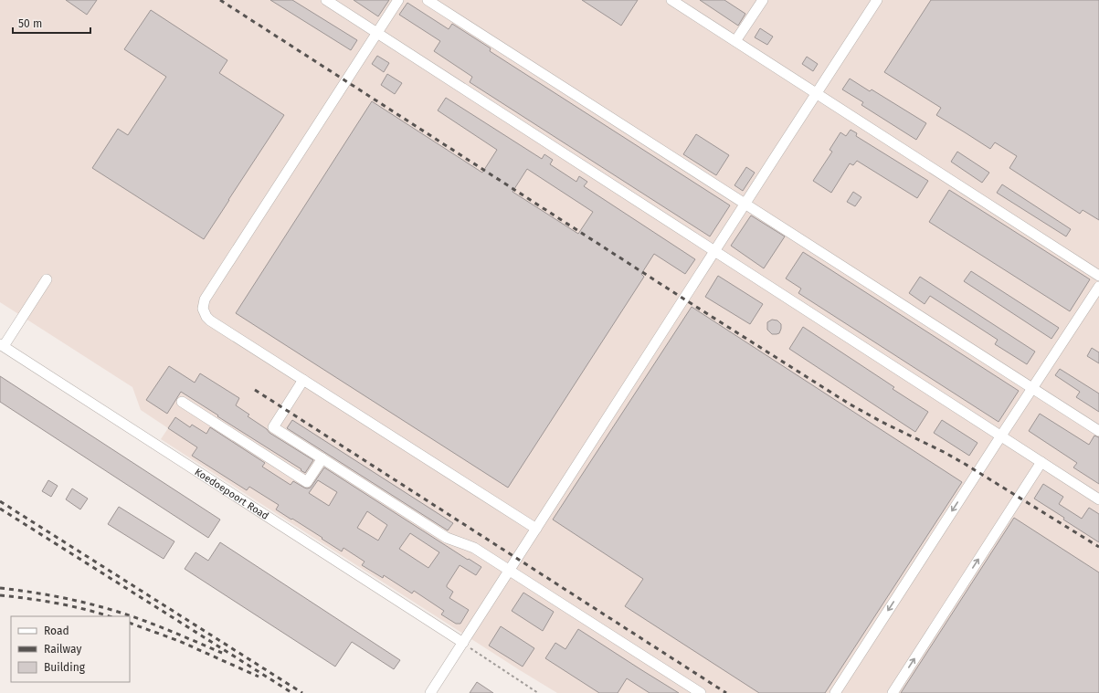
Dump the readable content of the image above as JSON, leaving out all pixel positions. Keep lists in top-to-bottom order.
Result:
{
  "streets": {
    "street": ["Koedoepoort Road"]
  },
  "legend": ["Road", "Railway", "Building"],
  "scale_bar": "50 m"
}
